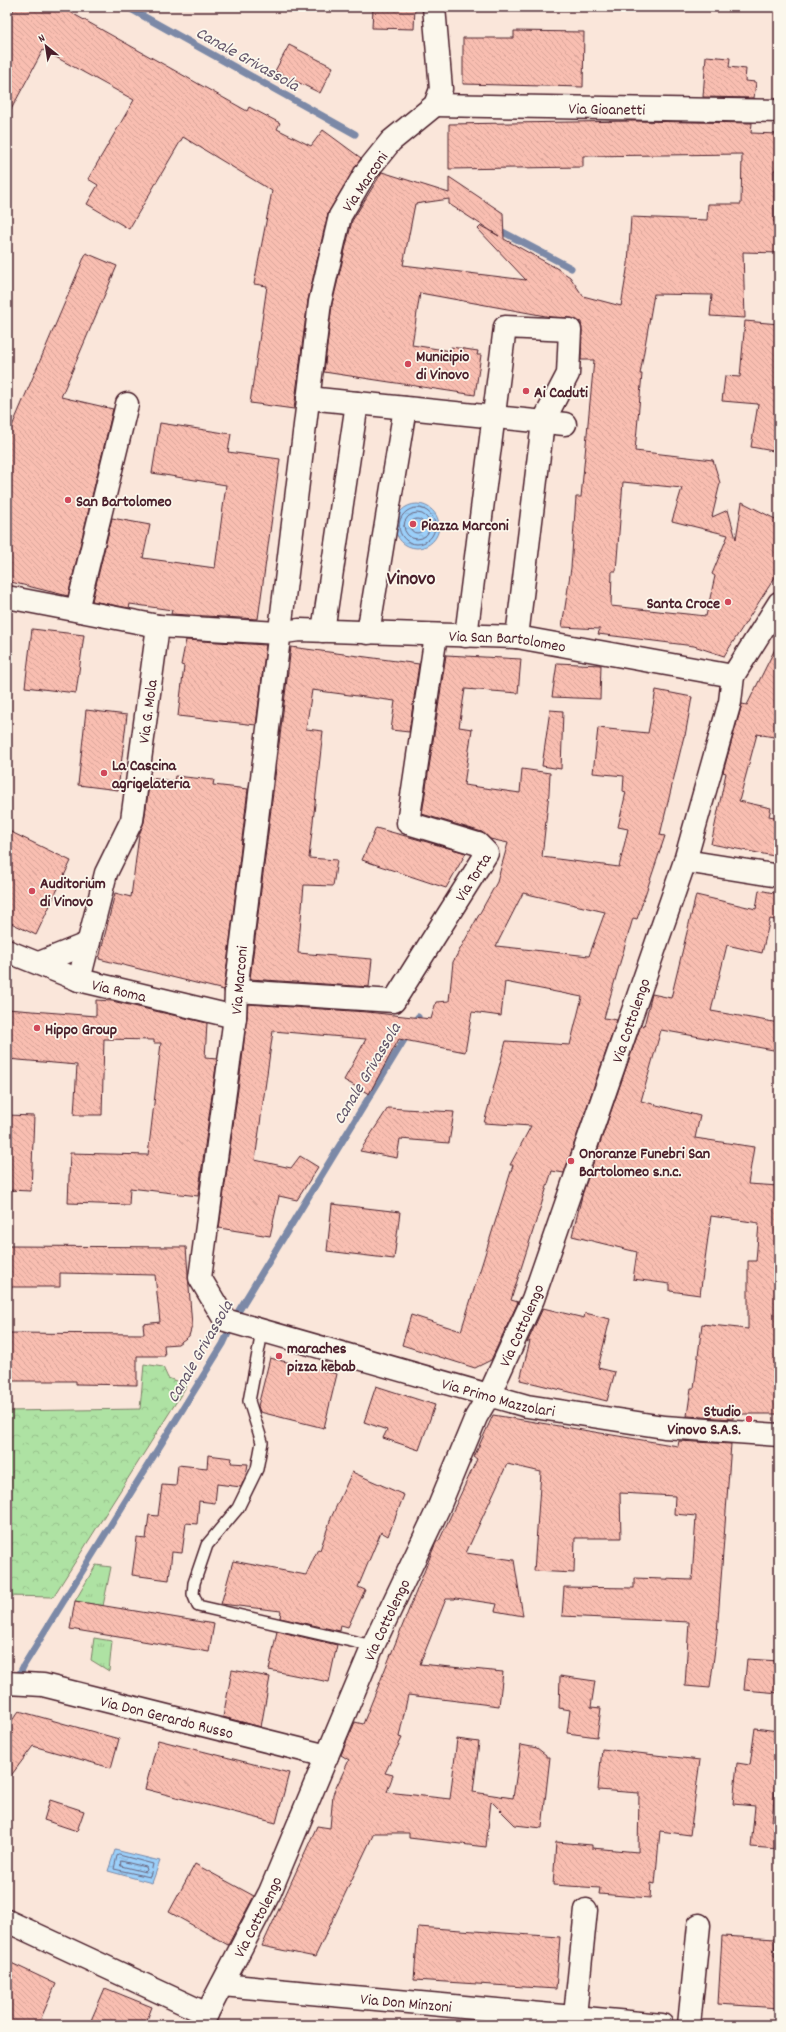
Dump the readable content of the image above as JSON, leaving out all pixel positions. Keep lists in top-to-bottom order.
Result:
{
  "streets": {
    "street": [
      "Via Gioanetti",
      "Via Marconi",
      "Via San Bartolomeo",
      "Via G. Mola",
      "Via Torta",
      "Via Roma",
      "Via Cottolengo",
      "Via Primo Mazzolari",
      "Via Don Gerardo Russo",
      "Via Don Minzoni"
    ]
  },
  "crossings": [
    ["Via Gioanetti", "Via Marconi"],
    ["Via Marconi", "Via San Bartolomeo"],
    ["Via Marconi", "Via Torta"],
    ["Via Marconi", "Via Roma"],
    ["Via Marconi", "Via Primo Mazzolari"],
    ["Via San Bartolomeo", "Via G. Mola"],
    ["Via San Bartolomeo", "Via Torta"],
    ["Via San Bartolomeo", "Via Cottolengo"],
    ["Via G. Mola", "Via Roma"],
    ["Via Cottolengo", "Via Primo Mazzolari"],
    ["Via Cottolengo", "Via Don Gerardo Russo"],
    ["Via Cottolengo", "Via Don Minzoni"]
  ],
  "districts": ["Vinovo"],
  "water": ["Canale Grivassola"],
  "places": [
    "Municipio di Vinovo",
    "Ai Caduti",
    "San Bartolomeo",
    "Piazza Marconi",
    "Santa Croce",
    "La Cascina agrigelateria",
    "Auditorium di Vinovo",
    "Hippo Group",
    "Onoranze Funebri San Bartolomeo s.n.c.",
    "maraches pizza kebab",
    "Studio Vinovo S.A.S."
  ],
  "north": "top left"
}
